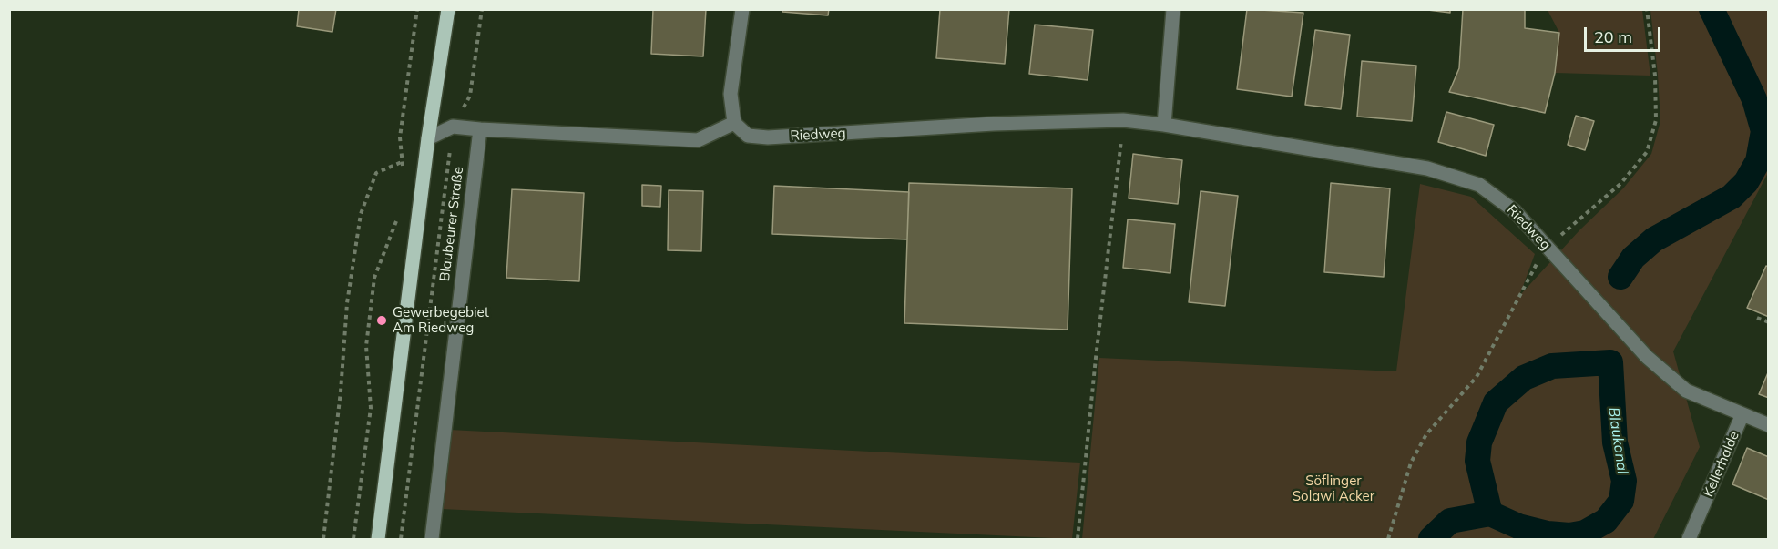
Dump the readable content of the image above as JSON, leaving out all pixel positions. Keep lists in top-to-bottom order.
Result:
{
  "streets": {
    "street": ["Riedweg", "Blaubeurer Straße", "Kellerhalde"]
  },
  "crossings": [
    ["Riedweg", "Kellerhalde"]
  ],
  "water": ["Blaukanal"],
  "parks": ["Söflinger Solawi Acker"],
  "places": ["Gewerbegebiet Am Riedweg"],
  "scale_bar": "20 m"
}
